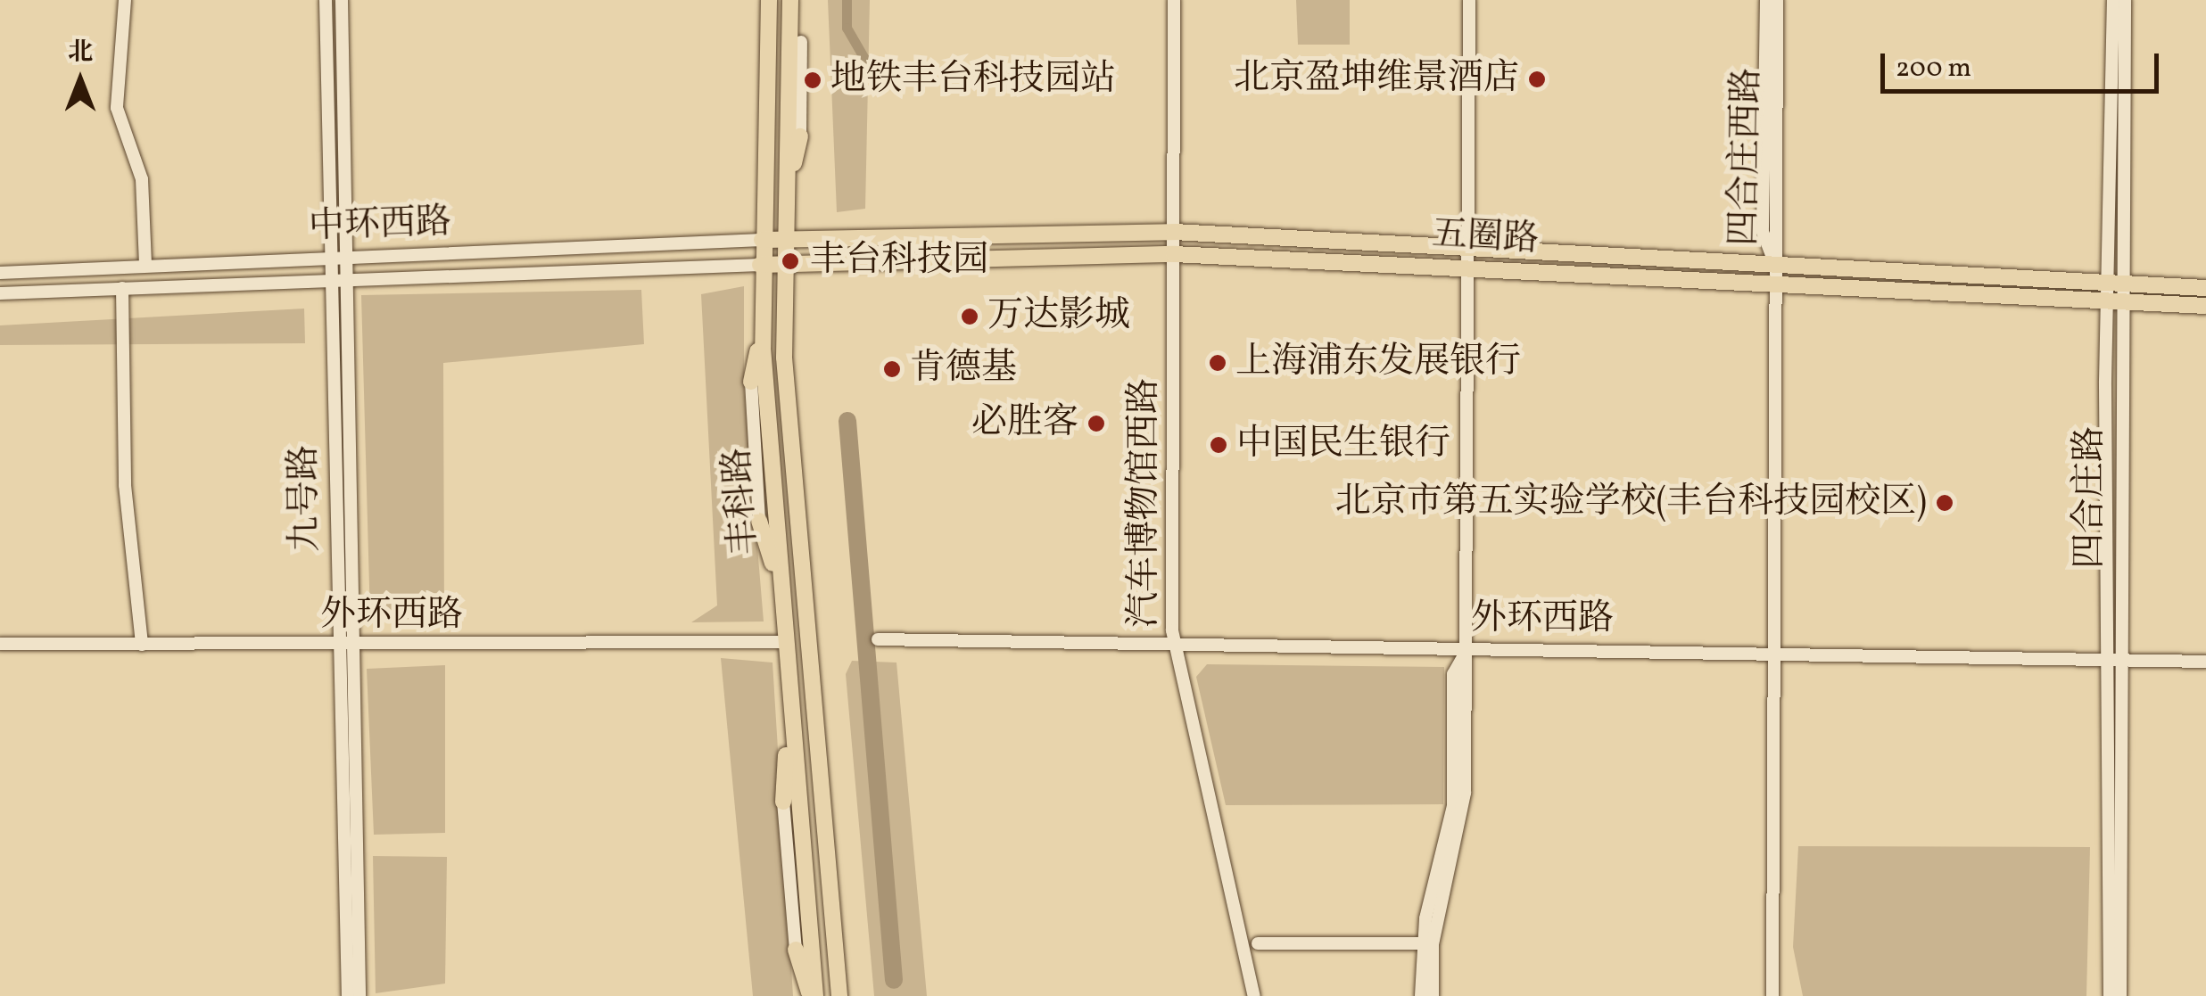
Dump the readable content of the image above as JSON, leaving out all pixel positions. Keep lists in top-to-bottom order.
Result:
{
  "streets": {
    "main road": ["五圈路", "丰科路"],
    "street": [
      "四合庄西路",
      "中环西路",
      "四合庄路",
      "九号路",
      "汽车博物馆西路",
      "外环西路"
    ]
  },
  "crossings": [
    ["四合庄西路", "五圈路"],
    ["中环西路", "五圈路"],
    ["中环西路", "九号路"],
    ["中环西路", "丰科路"],
    ["五圈路", "四合庄路"],
    ["五圈路", "丰科路"],
    ["五圈路", "汽车博物馆西路"],
    ["四合庄路", "外环西路"],
    ["九号路", "外环西路"],
    ["丰科路", "外环西路"],
    ["汽车博物馆西路", "外环西路"]
  ],
  "places": [
    "北京盈坤维景酒店",
    "地铁丰台科技园站",
    "丰台科技园",
    "万达影城",
    "上海浦东发展银行",
    "肯德基",
    "必胜客",
    "中国民生银行",
    "北京市第五实验学校(丰台科技园校区)"
  ],
  "scale_bar": "200 m",
  "north": "top"
}
